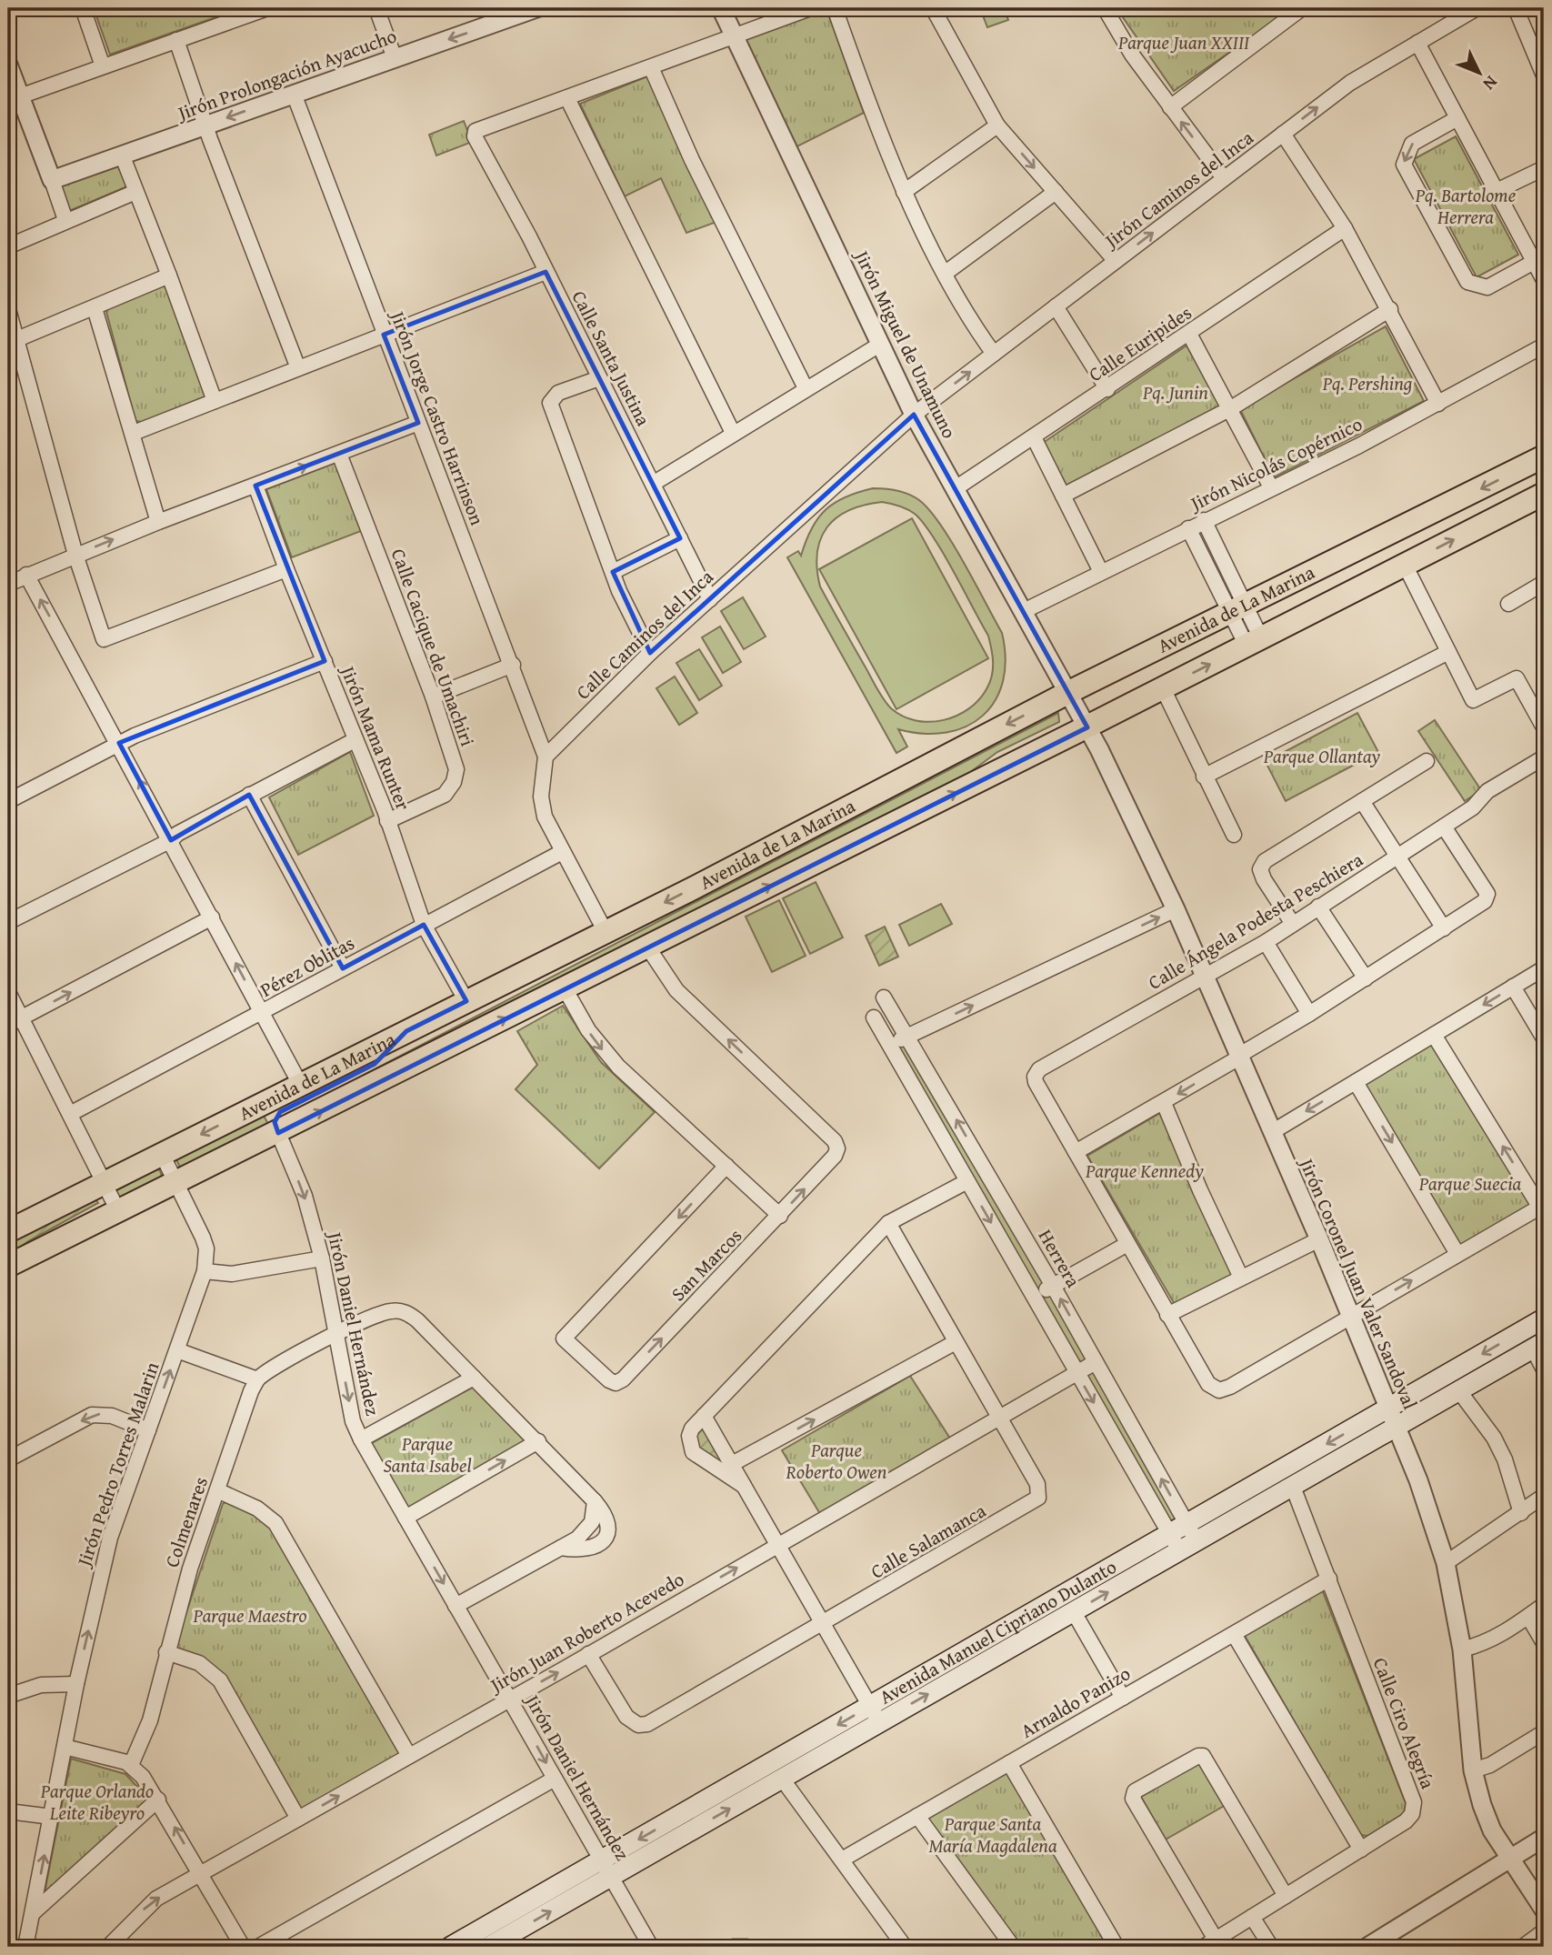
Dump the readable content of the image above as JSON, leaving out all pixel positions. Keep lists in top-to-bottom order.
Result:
{
  "streets": {
    "main road": ["Avenida de La Marina", "Avenida Manuel Cipriano Dulanto"],
    "street": [
      "Jirón Prolongación Ayacucho",
      "Jirón Caminos del Inca",
      "Calle Euripides",
      "Jirón Miguel de Unamuno",
      "Calle Santa Justina",
      "Jirón Jorge Castro Harrinson",
      "Jirón Nicolás Copérnico",
      "Calle Caminos del Inca",
      "Calle Cacique de Umachiri",
      "Jirón Mama Runter",
      "Calle Ángela Podesta Peschiera",
      "Pérez Oblitas",
      "Herrera",
      "San Marcos",
      "Jirón Coronel Juan Valer Sandoval",
      "Jirón Daniel Hernández",
      "Jirón Pedro Torres Malarin",
      "Colmenares",
      "Calle Salamanca",
      "Jirón Juan Roberto Acevedo",
      "Arnaldo Panizo",
      "Calle Ciro Alegría"
    ]
  },
  "crossings": [
    ["Jirón Prolongación Ayacucho", "Jirón Jorge Castro Harrinson"],
    ["Jirón Caminos del Inca", "Jirón Miguel de Unamuno"],
    ["Jirón Caminos del Inca", "Calle Caminos del Inca"],
    ["Calle Euripides", "Jirón Miguel de Unamuno"],
    ["Jirón Miguel de Unamuno", "Jirón Nicolás Copérnico"],
    ["Jirón Miguel de Unamuno", "Avenida de La Marina"],
    ["Jirón Miguel de Unamuno", "Calle Caminos del Inca"],
    ["Jirón Miguel de Unamuno", "Jirón Coronel Juan Valer Sandoval"],
    ["Calle Santa Justina", "Calle Caminos del Inca"],
    ["Jirón Jorge Castro Harrinson", "Calle Caminos del Inca"],
    ["Avenida de La Marina", "Jirón Mama Runter"],
    ["Avenida de La Marina", "San Marcos"],
    ["Avenida de La Marina", "Jirón Coronel Juan Valer Sandoval"],
    ["Avenida de La Marina", "Jirón Daniel Hernández"],
    ["Avenida de La Marina", "Jirón Pedro Torres Malarin"],
    ["Calle Cacique de Umachiri", "Jirón Mama Runter"],
    ["Jirón Mama Runter", "Pérez Oblitas"],
    ["Calle Ángela Podesta Peschiera", "Jirón Coronel Juan Valer Sandoval"],
    ["Herrera", "Jirón Juan Roberto Acevedo"],
    ["Herrera", "Avenida Manuel Cipriano Dulanto"],
    ["Jirón Coronel Juan Valer Sandoval", "Avenida Manuel Cipriano Dulanto"],
    ["Jirón Daniel Hernández", "Jirón Juan Roberto Acevedo"],
    ["Jirón Daniel Hernández", "Avenida Manuel Cipriano Dulanto"],
    ["Calle Salamanca", "Jirón Juan Roberto Acevedo"],
    ["Avenida Manuel Cipriano Dulanto", "Calle Ciro Alegría"],
    ["Arnaldo Panizo", "Calle Ciro Alegría"]
  ],
  "one_way": ["Jirón Caminos del Inca", "Jirón Daniel Hernández", "Jirón Pedro Torres Malarin"],
  "parks": [
    "Parque Juan XXIII",
    "Pq. Bartolome Herrera",
    "Pq. Pershing",
    "Pq. Junin",
    "Parque Ollantay",
    "Parque Kennedy",
    "Parque Suecia",
    "Parque Santa Isabel",
    "Parque Roberto Owen",
    "Parque Maestro",
    "Parque Orlando Leite Ribeyro",
    "Parque Santa María Magdalena"
  ],
  "north": "bottom right"
}
